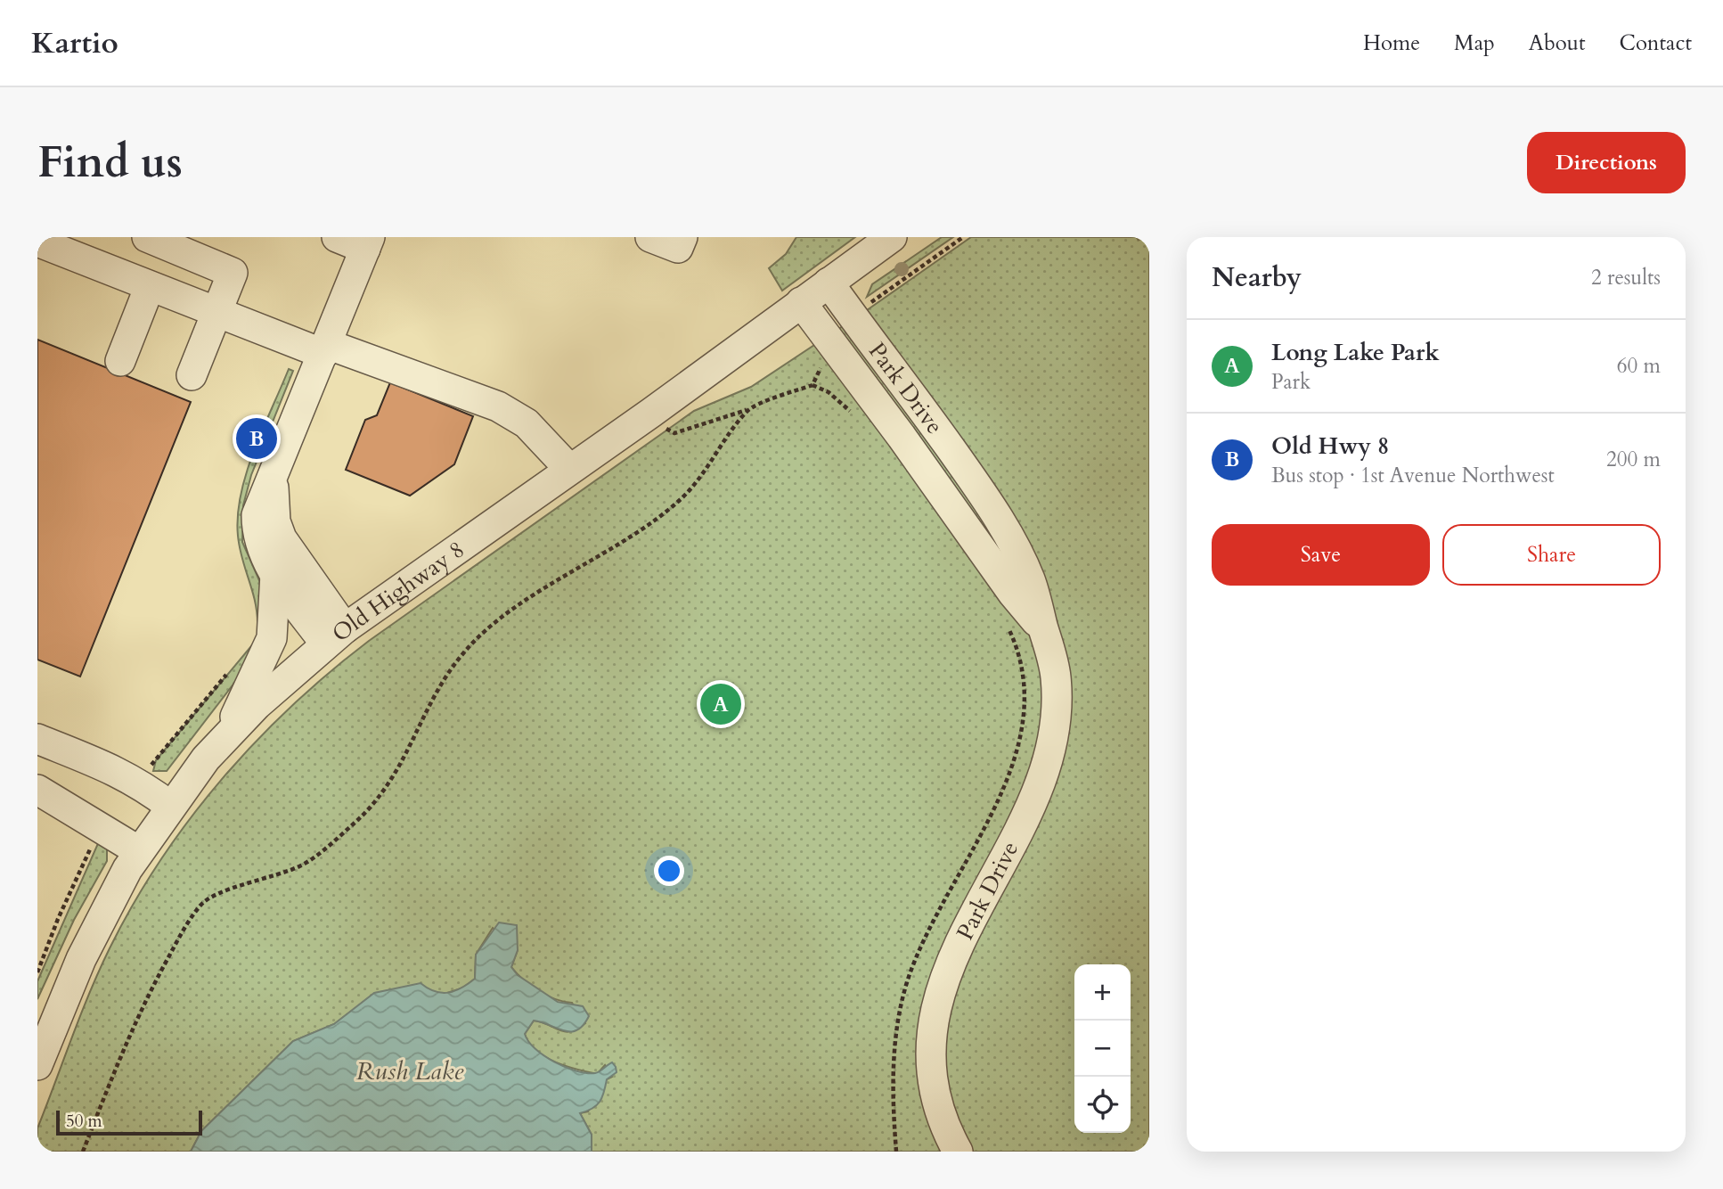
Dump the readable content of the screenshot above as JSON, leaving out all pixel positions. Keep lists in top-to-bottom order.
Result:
{
  "streets": {
    "street": ["Park Drive", "Old Highway 8"]
  },
  "crossings": [
    ["Park Drive", "Old Highway 8"]
  ],
  "water": ["Rush Lake"],
  "scale_bar": "50 m",
  "page": {
    "header": "Kartio",
    "nav": [
      "Home",
      "Map",
      "About",
      "Contact"
    ],
    "buttons": [
      "Directions",
      ["Save", "Share"]
    ],
    "title": "Find us",
    "heading": ["Nearby", "2 results"],
    "list": [
      {
        "mark": "A",
        "name": "Long Lake Park",
        "note": "Park",
        "value": "60 m"
      },
      {
        "mark": "B",
        "name": "Old Hwy 8",
        "note": "Bus stop · 1st Avenue Northwest",
        "value": "200 m"
      }
    ],
    "pins": ["B", "A"],
    "map_buttons": ["+", "−"],
    "scale": "50 m"
  }
}
